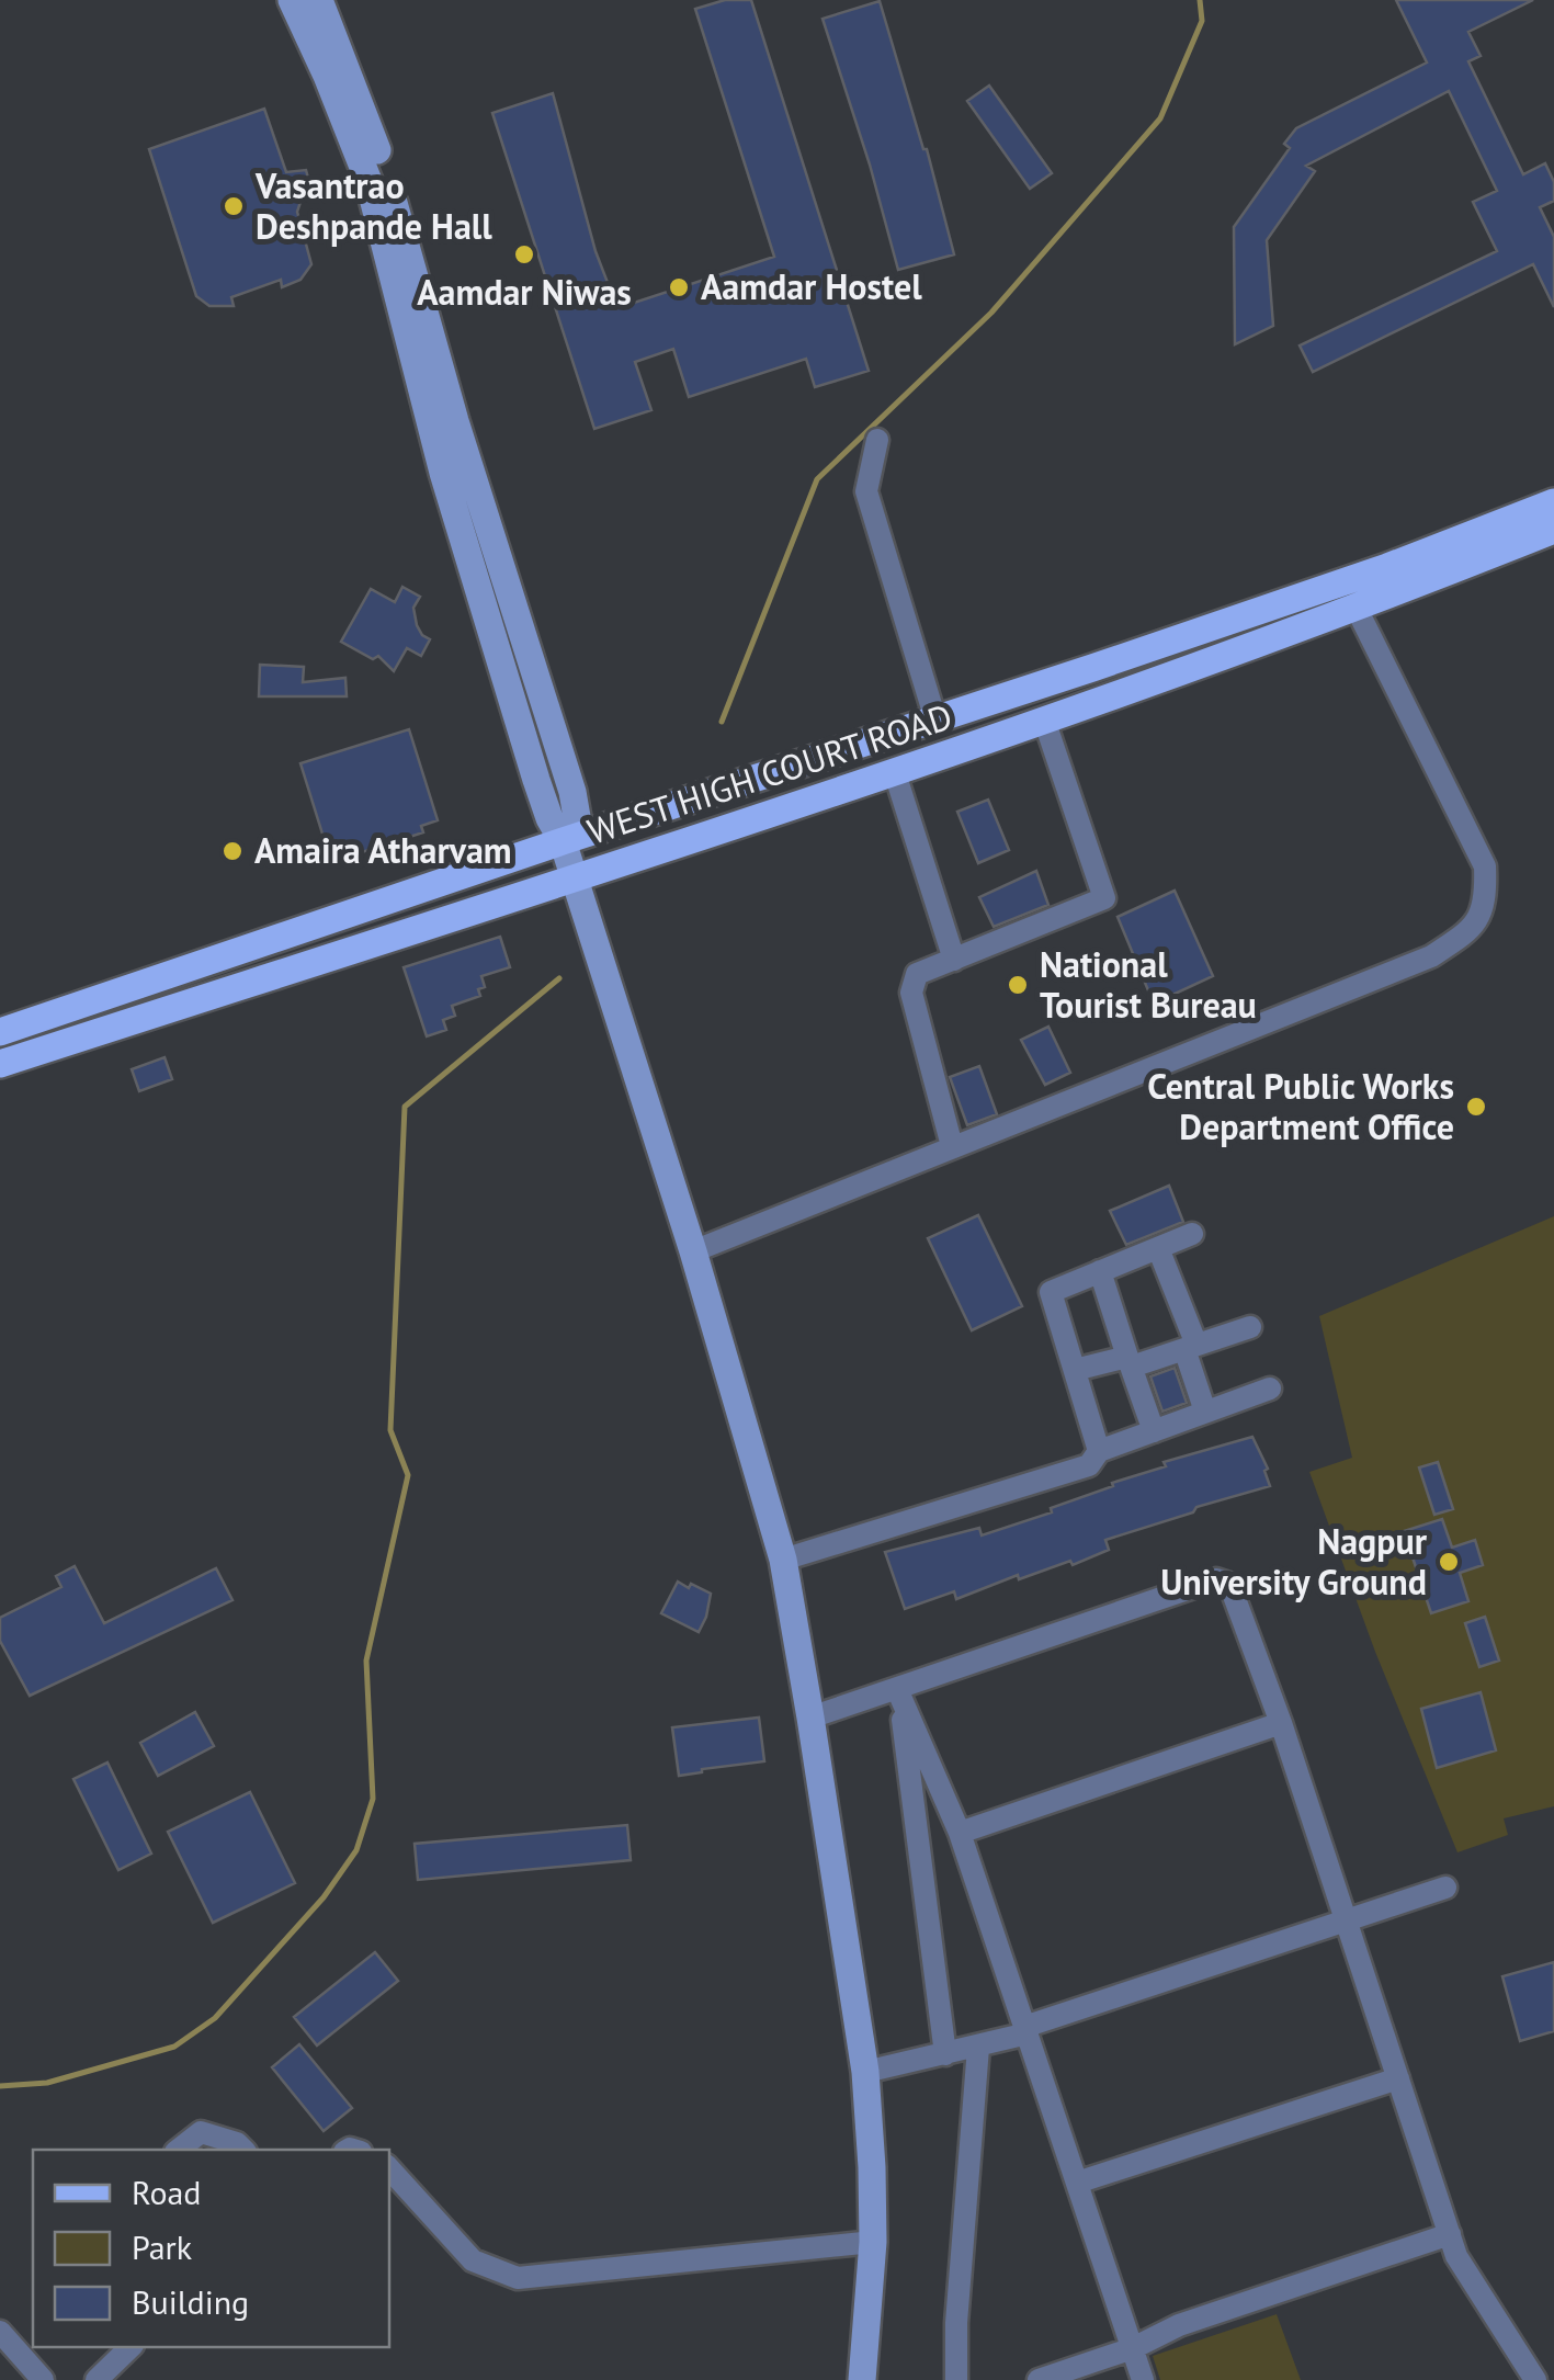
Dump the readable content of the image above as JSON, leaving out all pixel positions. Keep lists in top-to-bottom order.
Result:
{
  "streets": {
    "main road": ["WEST HIGH COURT ROAD"]
  },
  "places": [
    "Vasantrao Deshpande Hall",
    "Aamdar Niwas",
    "Aamdar Hostel",
    "Amaira Atharvam",
    "National Tourist Bureau",
    "Central Public Works Department Office",
    "Nagpur University Ground"
  ],
  "legend": ["Road", "Park", "Building"]
}
